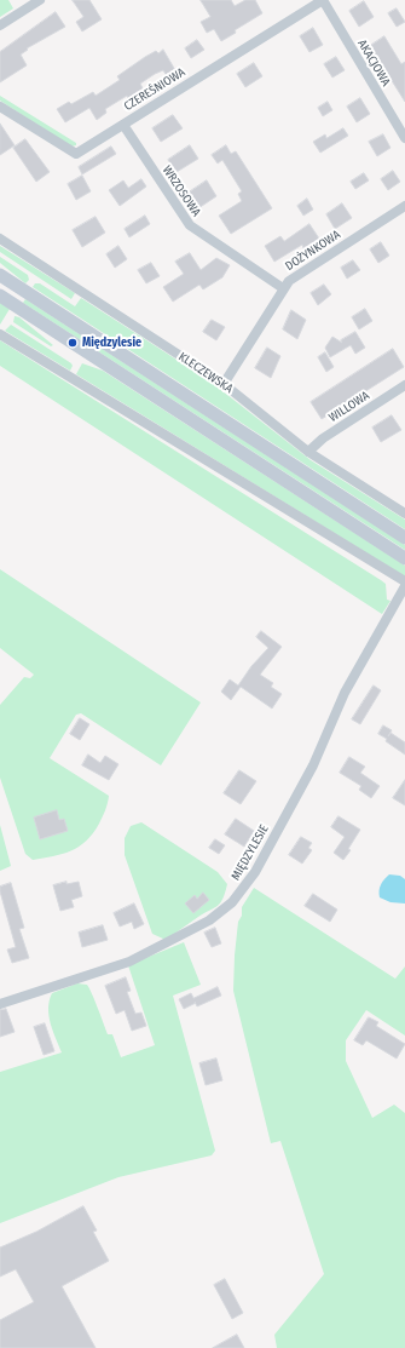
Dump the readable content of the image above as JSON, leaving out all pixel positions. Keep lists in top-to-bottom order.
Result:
{
  "streets": {
    "street": [
      "AKACJOWA",
      "CZEREŚNIOWA",
      "WRZOSOWA",
      "DOŻYNKOWA",
      "KLECZEWSKA",
      "WILLOWA",
      "MIĘDZYLESIE"
    ]
  },
  "crossings": [
    ["AKACJOWA", "CZEREŚNIOWA"],
    ["CZEREŚNIOWA", "WRZOSOWA"],
    ["WRZOSOWA", "DOŻYNKOWA"],
    ["DOŻYNKOWA", "KLECZEWSKA"],
    ["KLECZEWSKA", "WILLOWA"]
  ],
  "places": ["Międzylesie"]
}
